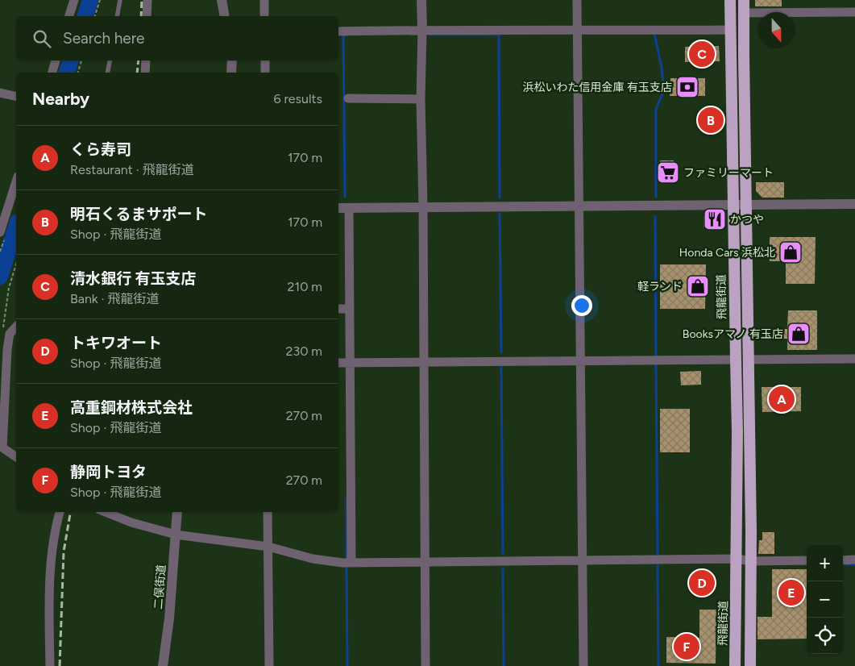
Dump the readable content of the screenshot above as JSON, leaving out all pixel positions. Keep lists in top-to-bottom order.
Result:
{
  "streets": {
    "highway": ["飛龍街道"],
    "street": ["二俣街道"]
  },
  "places": {
    "bank": ["浜松いわた信用金庫 有玉支店"],
    "supermarket": ["ファミリーマート"],
    "restaurant": ["かつや"],
    "shop": ["Honda Cars 浜松北", "軽ランド", "Booksアマノ 有玉店"]
  },
  "north": "bottom",
  "page": {
    "search": "Search here",
    "pins": [
      "C",
      "B",
      "A",
      "D",
      "E",
      "F"
    ],
    "heading": ["Nearby", "6 results"],
    "list": [
      {
        "mark": "A",
        "name": "くら寿司",
        "note": "Restaurant · 飛龍街道",
        "value": "170 m"
      },
      {
        "mark": "B",
        "name": "明石くるまサポート",
        "note": "Shop · 飛龍街道",
        "value": "170 m"
      },
      {
        "mark": "C",
        "name": "清水銀行 有玉支店",
        "note": "Bank · 飛龍街道",
        "value": "210 m"
      },
      {
        "mark": "D",
        "name": "トキワオート",
        "note": "Shop · 飛龍街道",
        "value": "230 m"
      },
      {
        "mark": "E",
        "name": "高重鋼材株式会社",
        "note": "Shop · 飛龍街道",
        "value": "270 m"
      },
      {
        "mark": "F",
        "name": "静岡トヨタ",
        "note": "Shop · 飛龍街道",
        "value": "270 m"
      }
    ],
    "map_buttons": ["+", "−"]
  }
}
